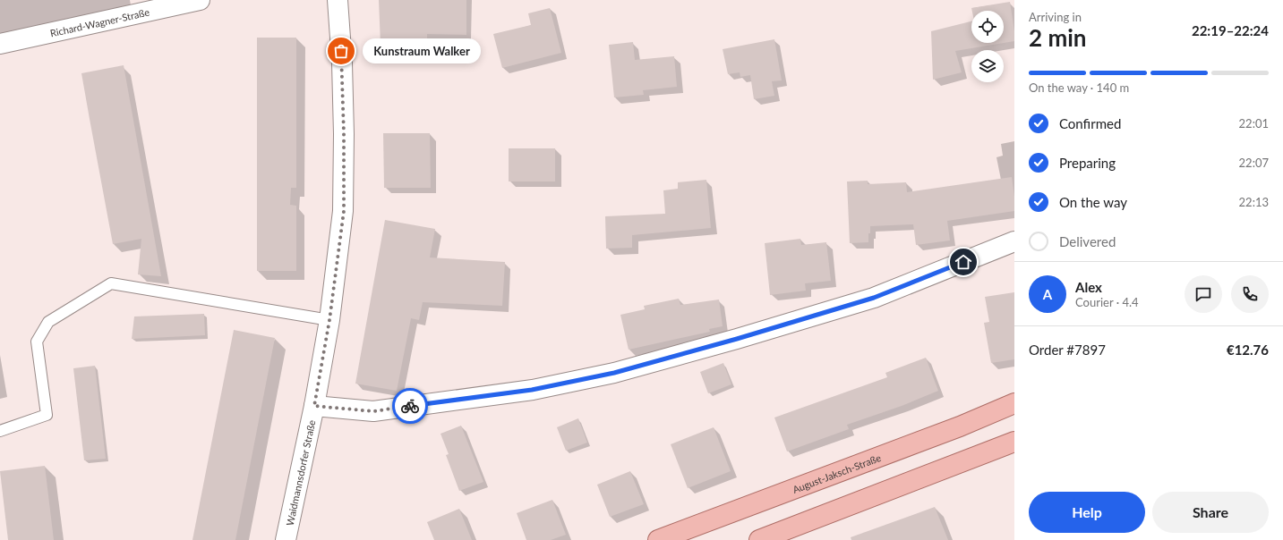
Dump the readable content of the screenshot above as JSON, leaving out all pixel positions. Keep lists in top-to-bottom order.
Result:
{
  "streets": {
    "main road": ["August-Jaksch-Straße"],
    "street": ["Richard-Wagner-Straße", "Waidmannsdorfer Straße"]
  },
  "places": ["Kunstraum Walker"],
  "page": {
    "heading": ["2 min", "Arriving in", "22:19–22:24"],
    "panel": [
      "Alex",
      "Courier · 4.4",
      "Order #7897",
      "€12.76"
    ],
    "bubble": "Kunstraum Walker",
    "bar": "On the way · 140 m",
    "list": [
      ["Confirmed", "22:01"],
      ["Preparing", "22:07"],
      ["On the way", "22:13"],
      "Delivered"
    ],
    "round": "A",
    "buttons": ["Help", "Share"]
  }
}
